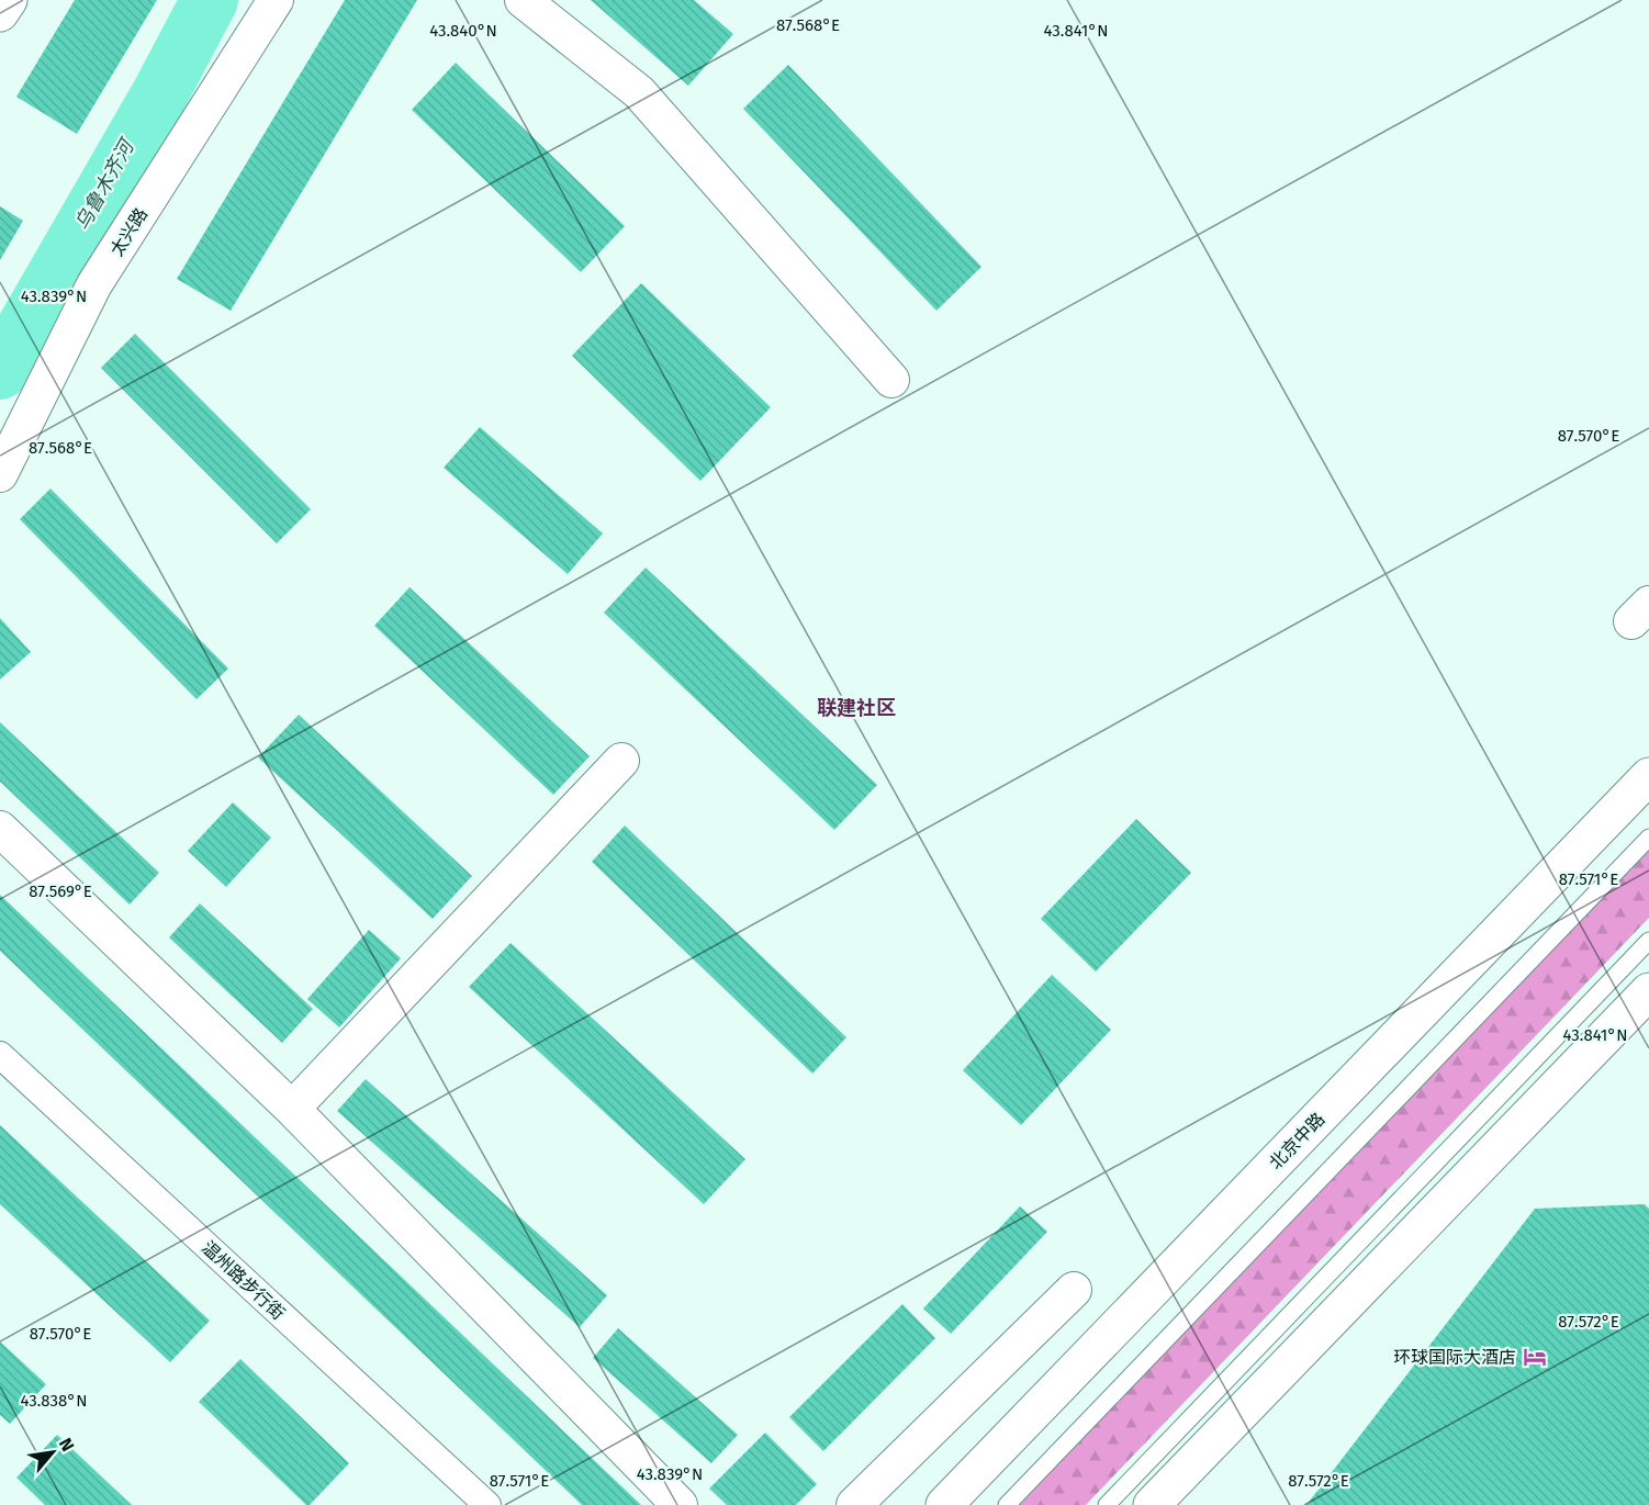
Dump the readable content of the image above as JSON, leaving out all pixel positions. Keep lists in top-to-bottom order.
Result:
{
  "streets": {
    "main road": ["北京中路"],
    "street": ["太兴路", "温州路步行街"]
  },
  "districts": ["联建社区"],
  "water": ["乌鲁木齐河"],
  "places": {
    "hotel": ["环球国际大酒店"]
  },
  "north": "top right",
  "coordinates": [
    "87.568°E",
    "43.840°N",
    "43.841°N",
    "43.839°N",
    "87.570°E",
    "87.571°E",
    "87.569°E",
    "87.572°E",
    "43.838°N"
  ]
}
